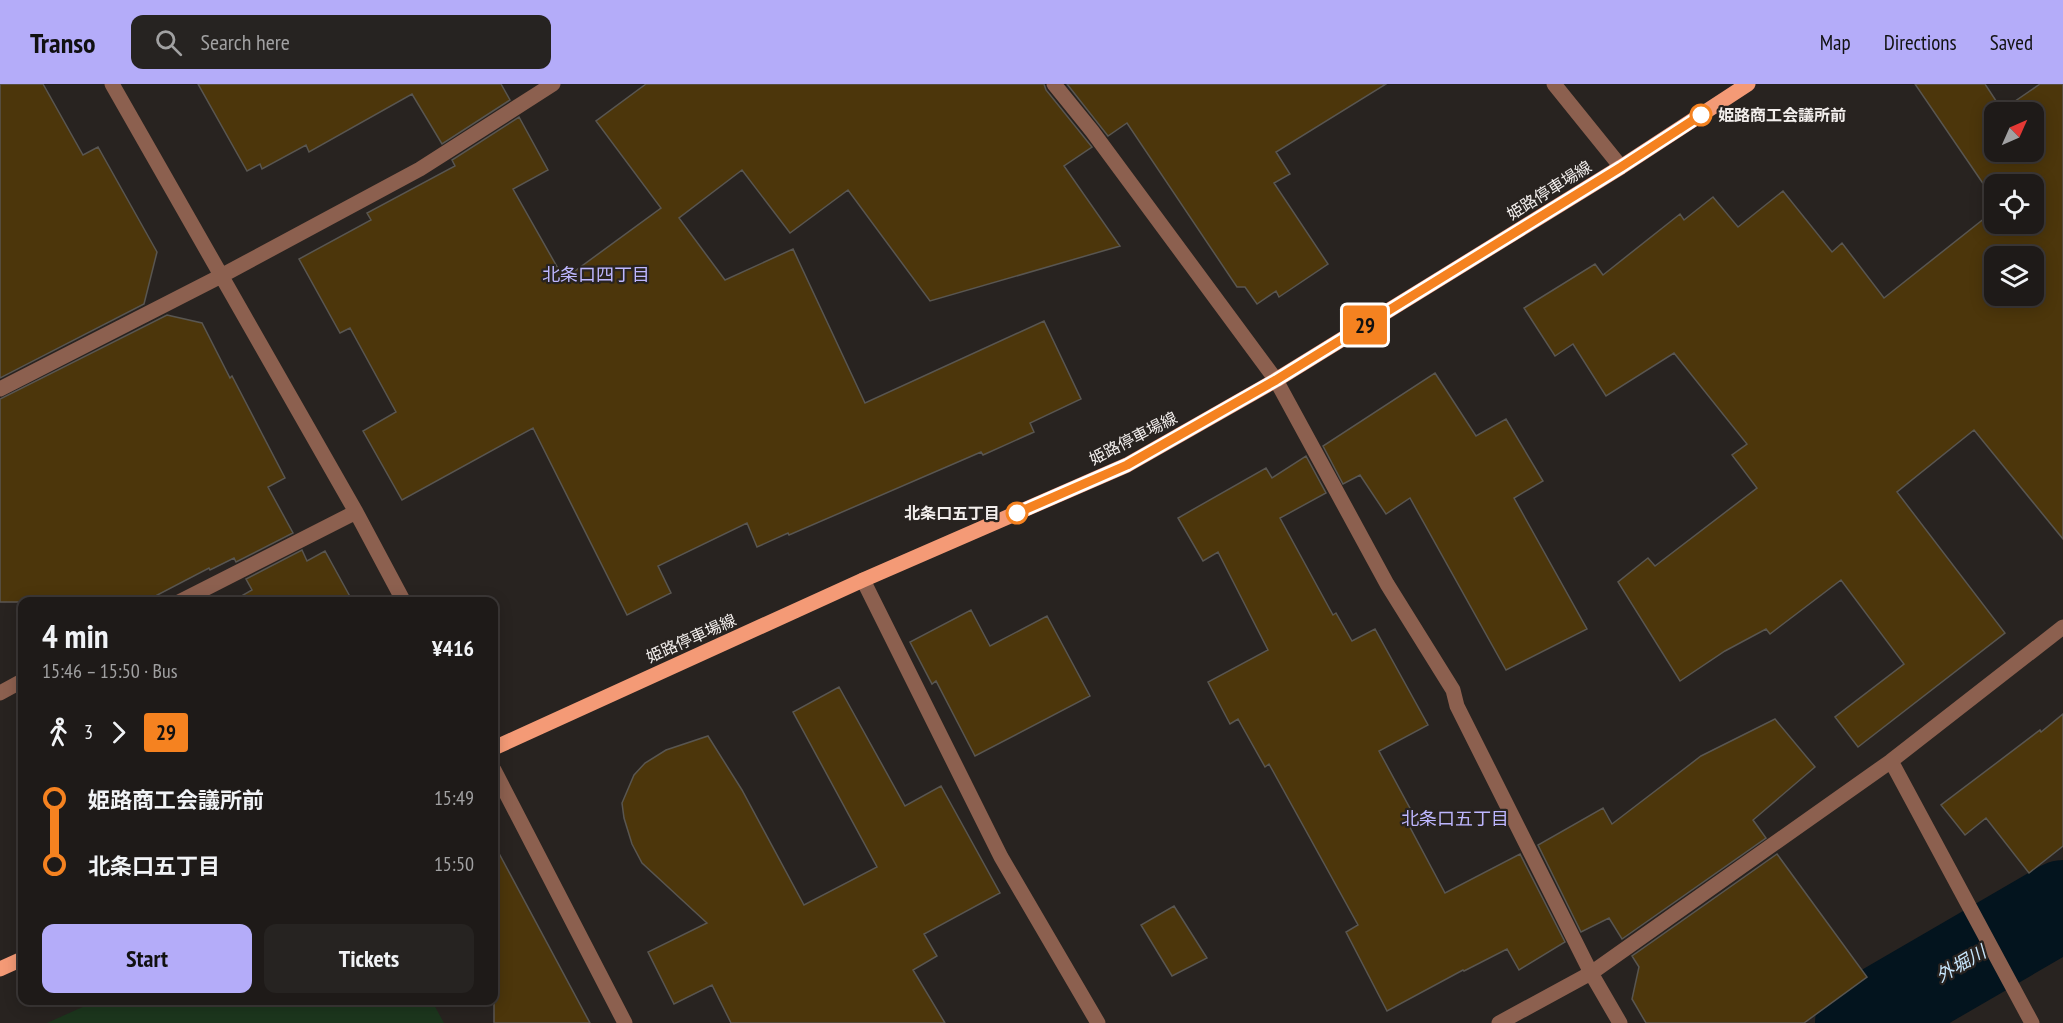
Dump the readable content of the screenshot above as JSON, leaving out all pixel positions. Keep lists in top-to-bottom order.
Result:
{
  "streets": {
    "main road": ["姫路停車場線"]
  },
  "districts": ["北条口四丁目", "北条口五丁目"],
  "water": ["外堀川"],
  "places": ["姫路商工会議所前", "北条口五丁目"],
  "lines": ["bus line 29"],
  "north": "top right",
  "page": {
    "header": "Transo",
    "search": "Search here",
    "nav": ["Map", "Directions", "Saved"],
    "on_map": "29",
    "heading": ["4 min", "15:46 – 15:50 · Bus", "¥416"],
    "legs": ["3", "29"],
    "list": [
      {
        "name": "姫路商工会議所前",
        "value": "15:49"
      },
      {
        "name": "北条口五丁目",
        "value": "15:50"
      }
    ],
    "buttons": ["Start", "Tickets"]
  }
}
